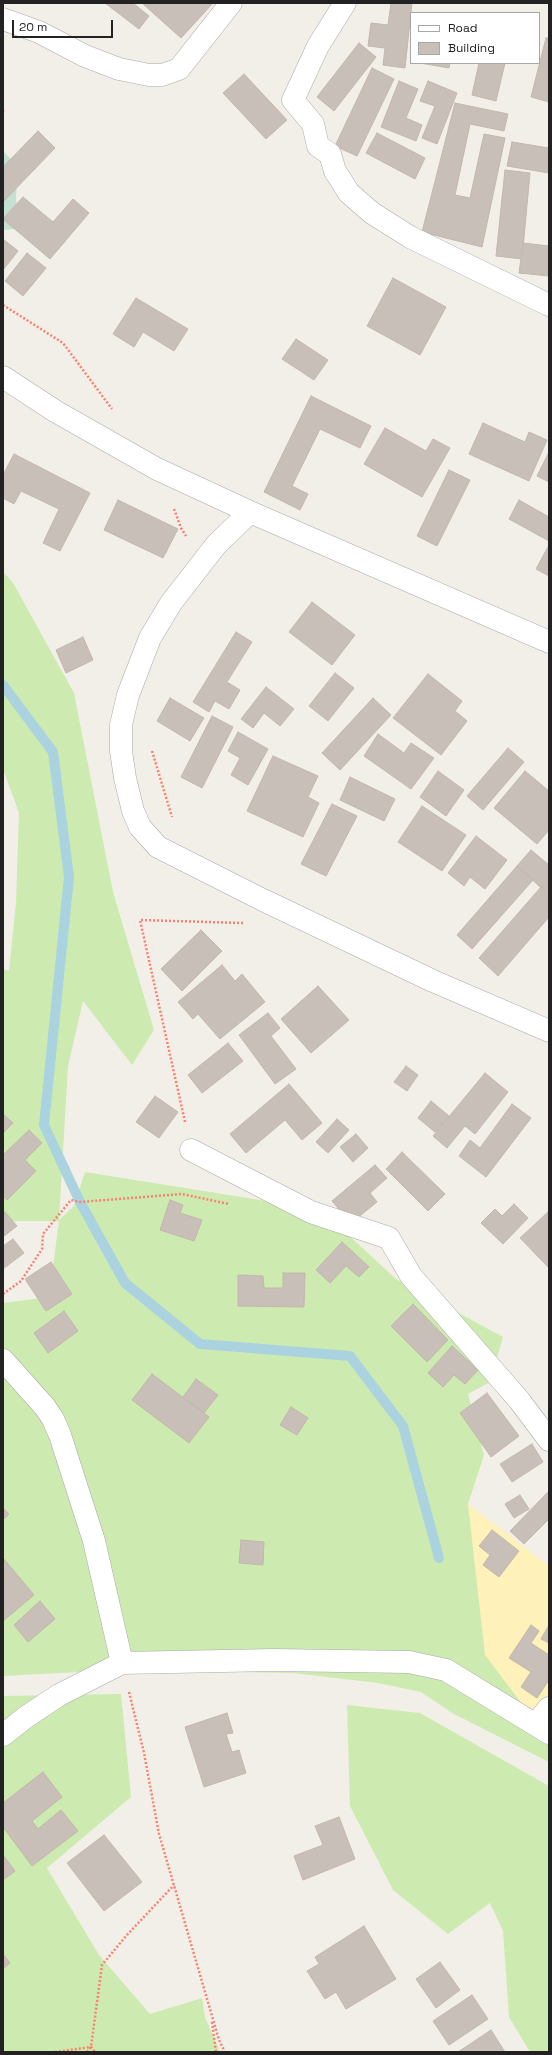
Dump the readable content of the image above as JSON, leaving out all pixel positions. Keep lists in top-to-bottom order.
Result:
{
  "legend": ["Road", "Building"],
  "scale_bar": "20 m"
}
